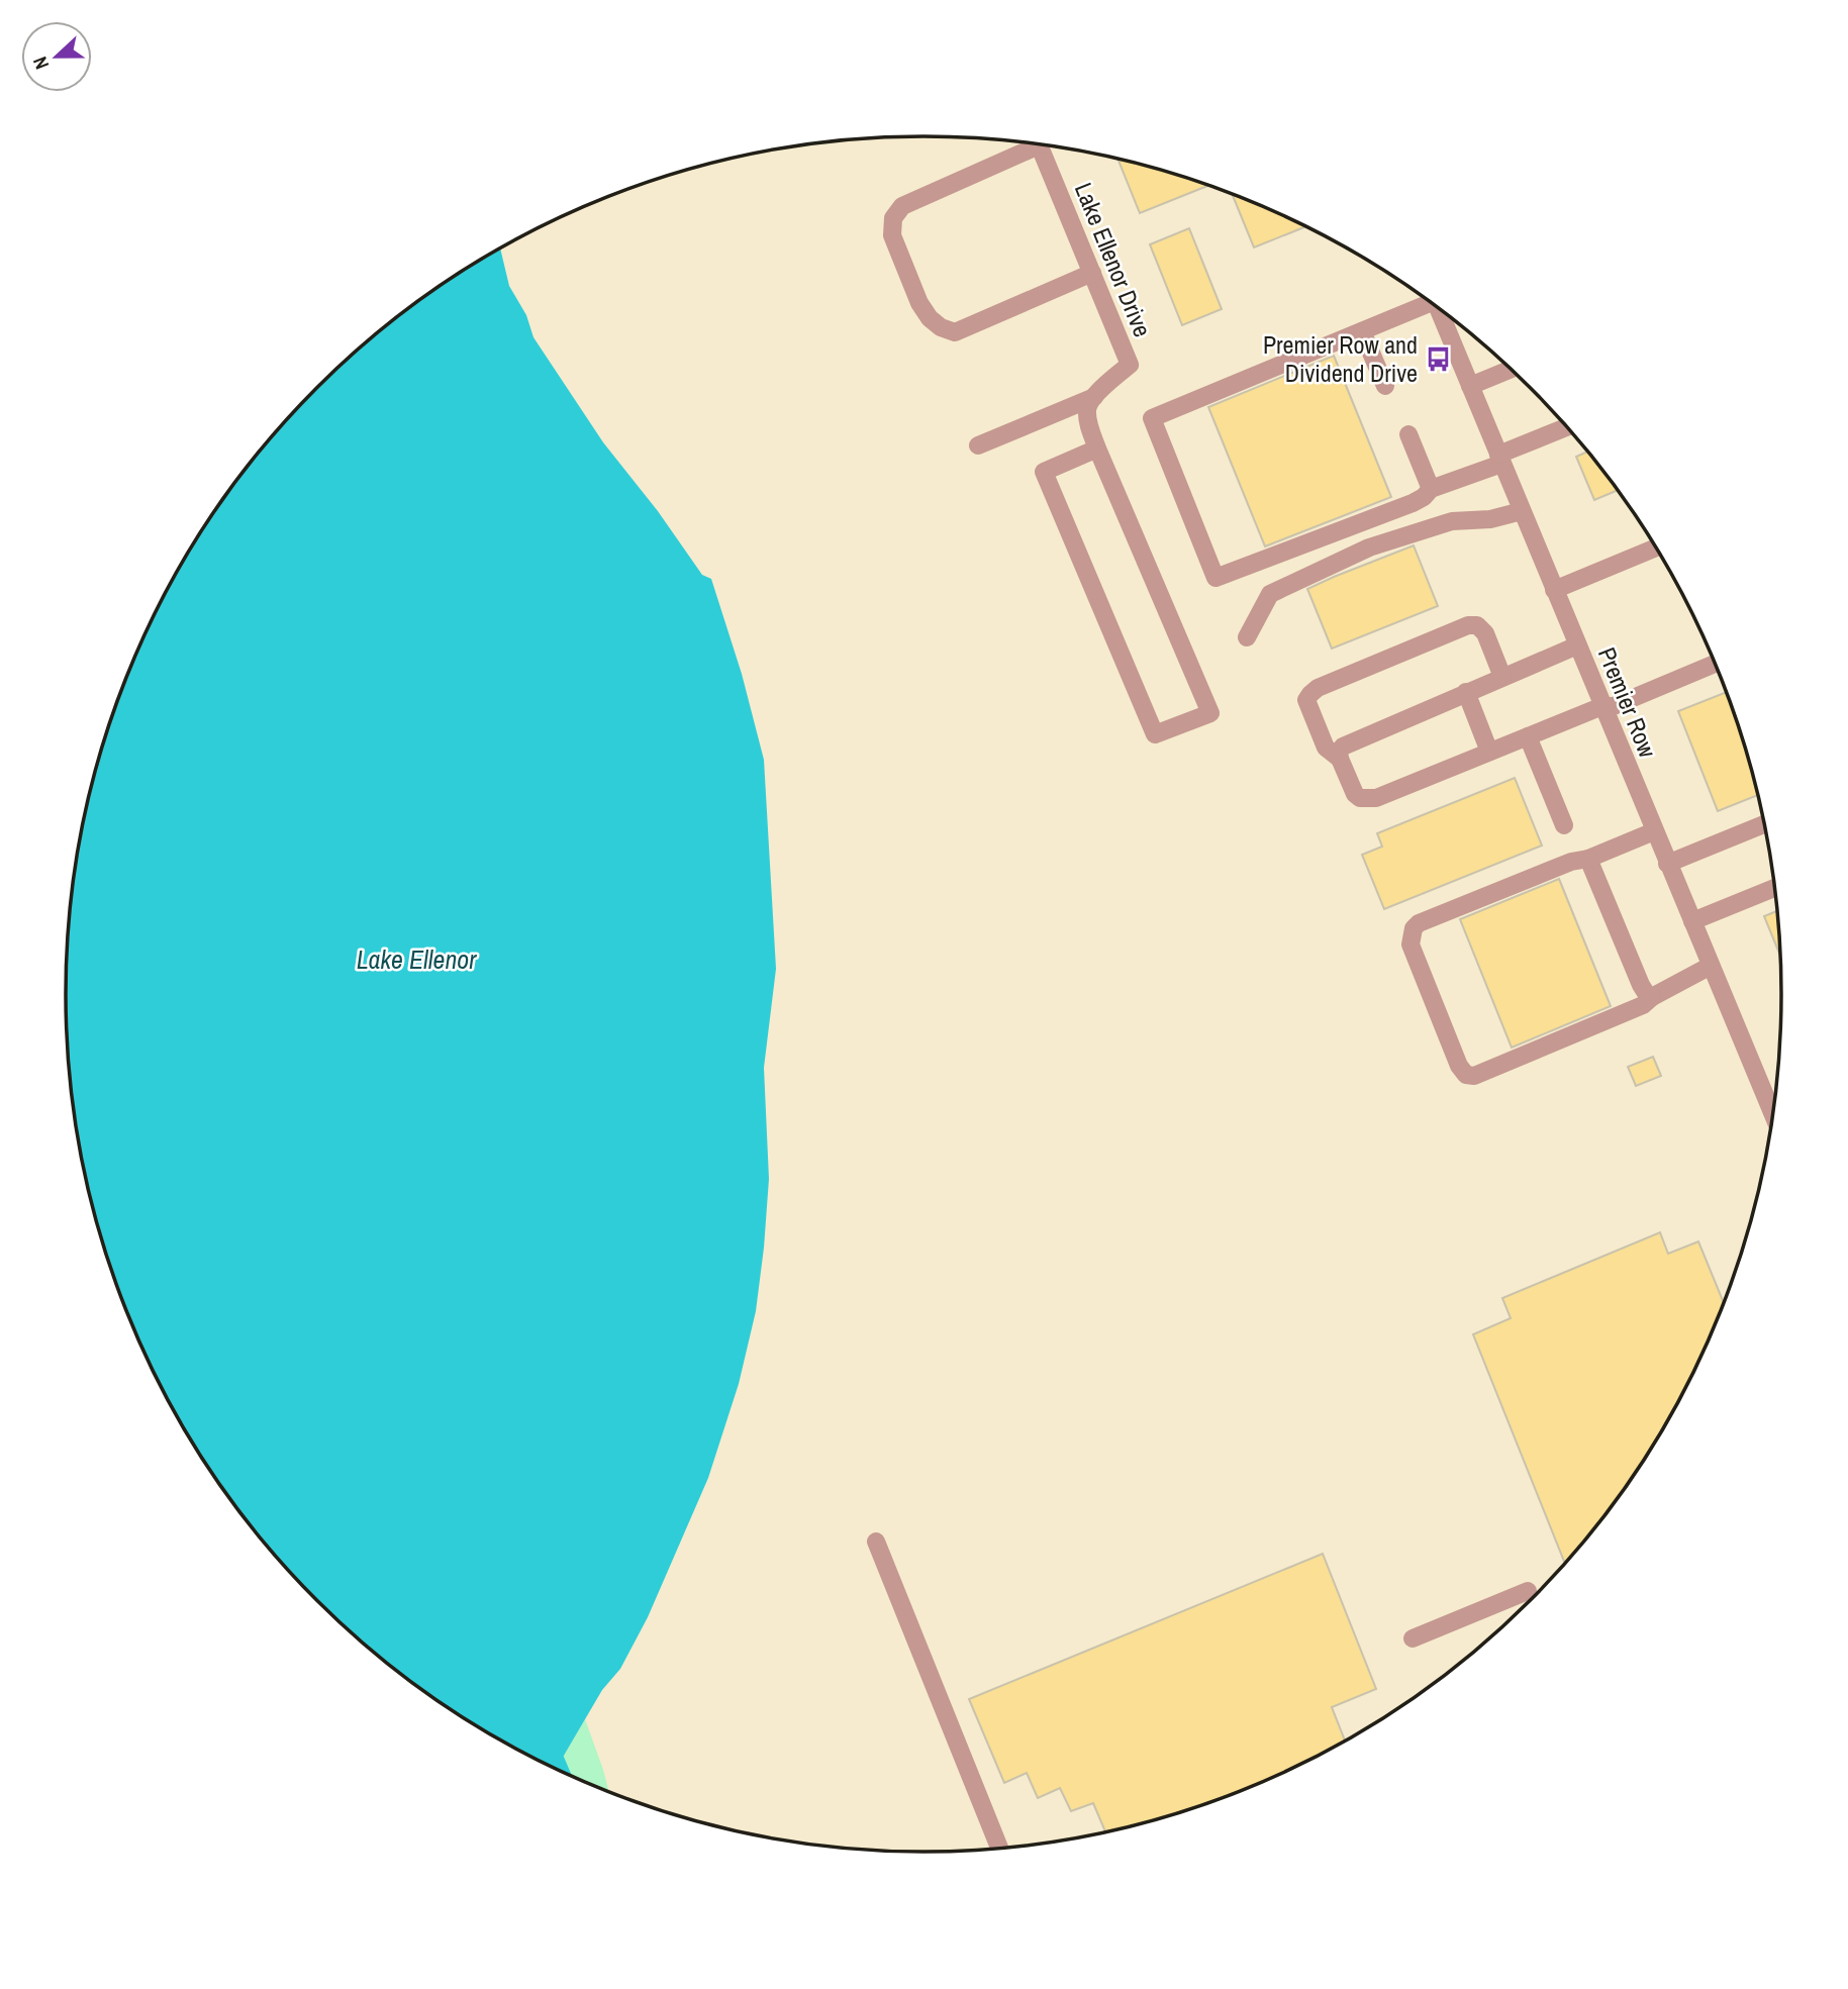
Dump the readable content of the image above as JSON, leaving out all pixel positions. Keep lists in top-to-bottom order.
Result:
{
  "streets": {
    "street": ["Lake Ellenor Drive", "Premier Row"]
  },
  "water": ["Lake Ellenor"],
  "places": {
    "bus stop": ["Premier Row and Dividend Drive"]
  },
  "north": "left"
}
